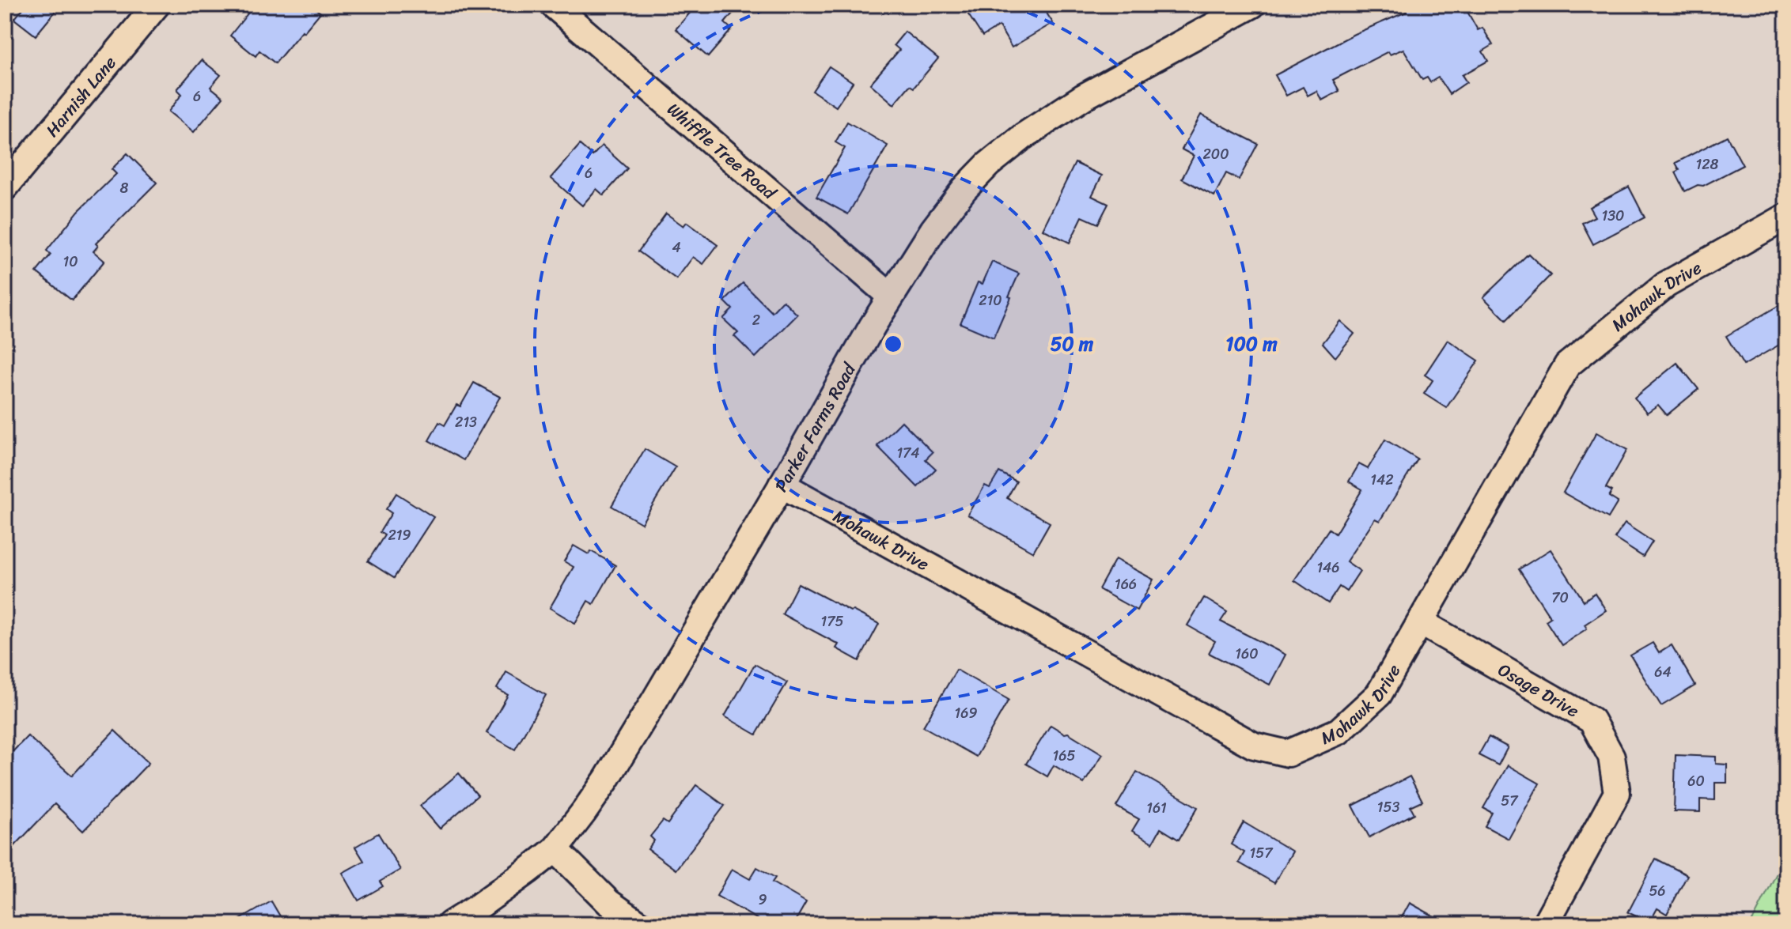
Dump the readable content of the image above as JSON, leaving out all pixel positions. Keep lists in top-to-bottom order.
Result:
{
  "streets": {
    "street": [
      "Harnish Lane",
      "Whiffle Tree Road",
      "Mohawk Drive",
      "Parker Farms Road",
      "Osage Drive"
    ]
  },
  "crossings": [
    ["Whiffle Tree Road", "Parker Farms Road"],
    ["Mohawk Drive", "Parker Farms Road"],
    ["Mohawk Drive", "Osage Drive"]
  ],
  "house_numbers": [
    "6",
    "200",
    "128",
    "6",
    "8",
    "130",
    "4",
    "10",
    "210",
    "2",
    "213",
    "174",
    "142",
    "219",
    "146",
    "166",
    "70",
    "175",
    "160",
    "64",
    "169",
    "165",
    "60",
    "57",
    "153",
    "161",
    "157",
    "56",
    "9"
  ],
  "rings": ["50 m", "100 m"]
}
